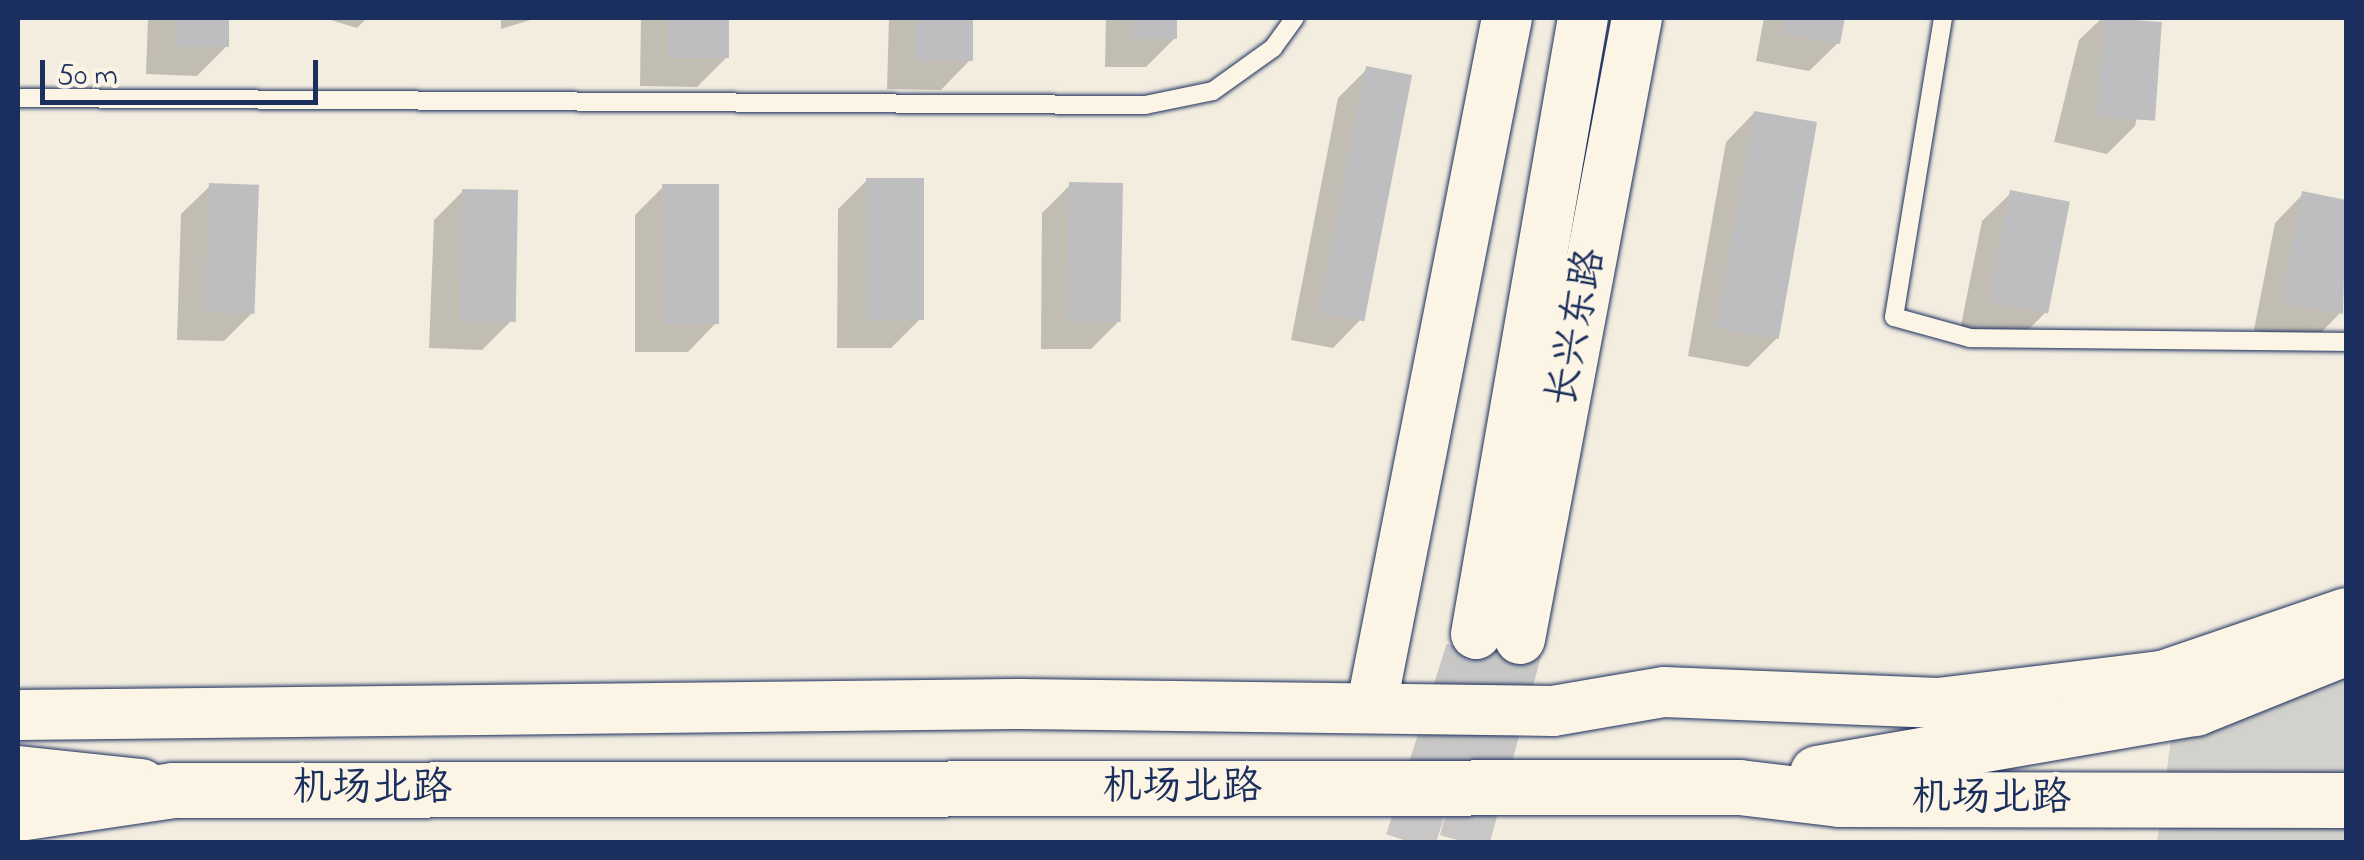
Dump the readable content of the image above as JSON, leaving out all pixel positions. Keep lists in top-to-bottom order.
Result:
{
  "streets": {
    "main road": ["长兴东路", "机场北路"]
  },
  "scale_bar": "50 m"
}
